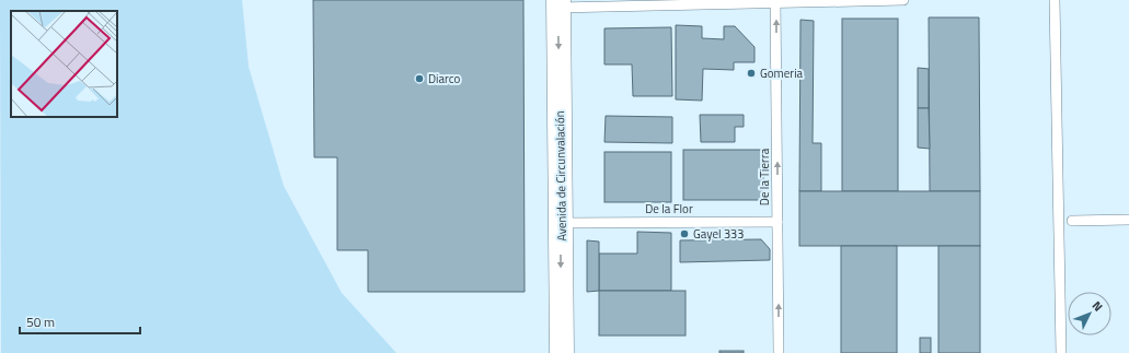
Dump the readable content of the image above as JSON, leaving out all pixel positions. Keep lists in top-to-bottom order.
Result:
{
  "streets": {
    "street": ["Avenida de Circunvalación"],
    "lane": ["De la Tierra", "De la Flor"]
  },
  "crossings": [
    ["Avenida de Circunvalación", "De la Flor"],
    ["De la Tierra", "De la Flor"]
  ],
  "one_way": ["Avenida de Circunvalación", "De la Tierra"],
  "places": ["Gomeria", "Diarco", "Gayel 333"],
  "scale_bar": "50 m",
  "north": "top right"
}
